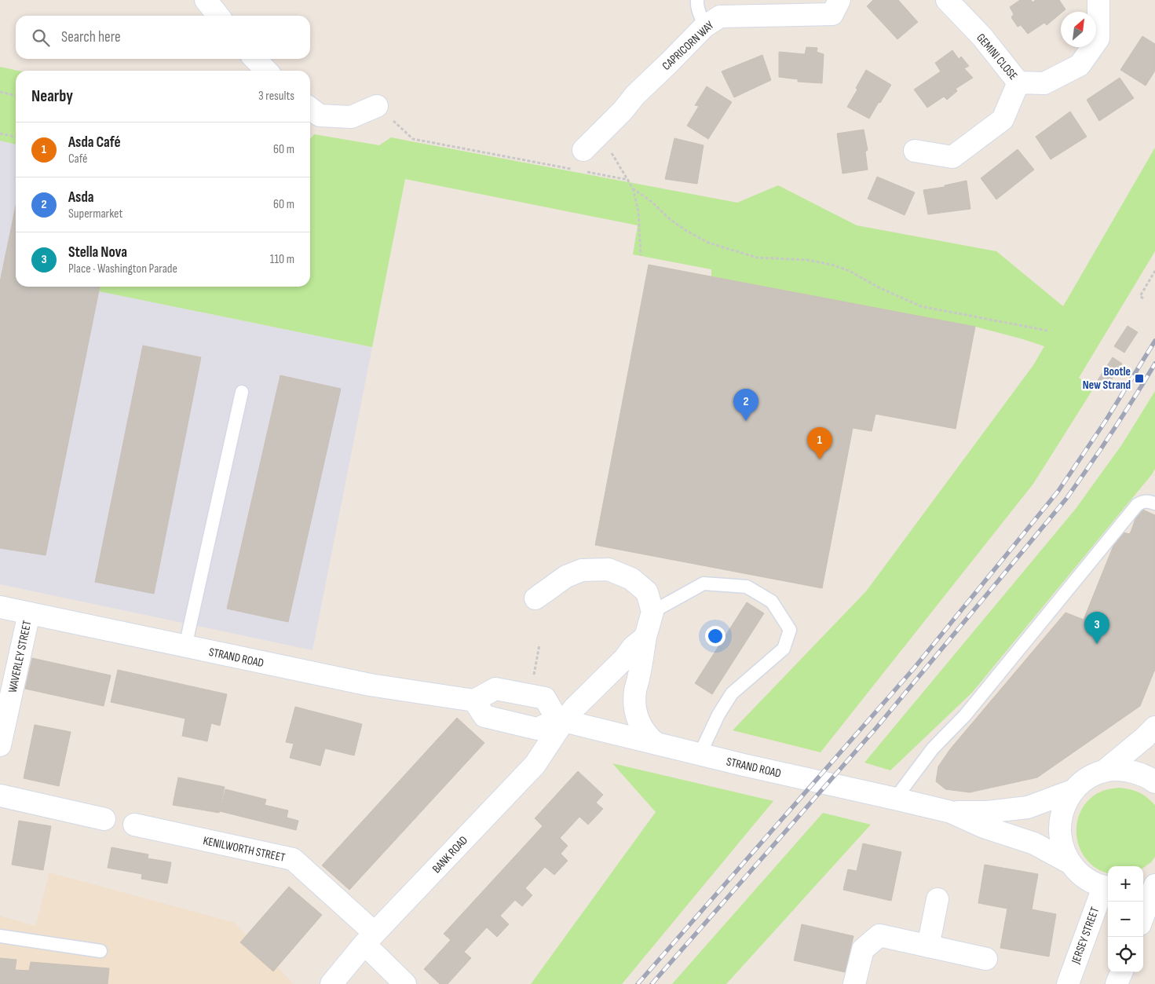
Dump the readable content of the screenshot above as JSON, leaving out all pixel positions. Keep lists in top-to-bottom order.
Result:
{
  "streets": {
    "street": [
      "CAPRICORN WAY",
      "GEMINI CLOSE",
      "WAVERLEY STREET",
      "STRAND ROAD",
      "KENILWORTH STREET",
      "BANK ROAD",
      "JERSEY STREET"
    ]
  },
  "crossings": [
    ["WAVERLEY STREET", "STRAND ROAD"],
    ["STRAND ROAD", "BANK ROAD"],
    ["KENILWORTH STREET", "BANK ROAD"]
  ],
  "places": {
    "transit": ["Bootle New Strand"]
  },
  "north": "top right",
  "page": {
    "search": "Search here",
    "heading": ["Nearby", "3 results"],
    "list": [
      {
        "mark": "1",
        "name": "Asda Café",
        "note": "Café",
        "value": "60 m"
      },
      {
        "mark": "2",
        "name": "Asda",
        "note": "Supermarket",
        "value": "60 m"
      },
      {
        "mark": "3",
        "name": "Stella Nova",
        "note": "Place · Washington Parade",
        "value": "110 m"
      }
    ],
    "pins": ["2", "1", "3"],
    "map_buttons": ["+", "−"]
  }
}
